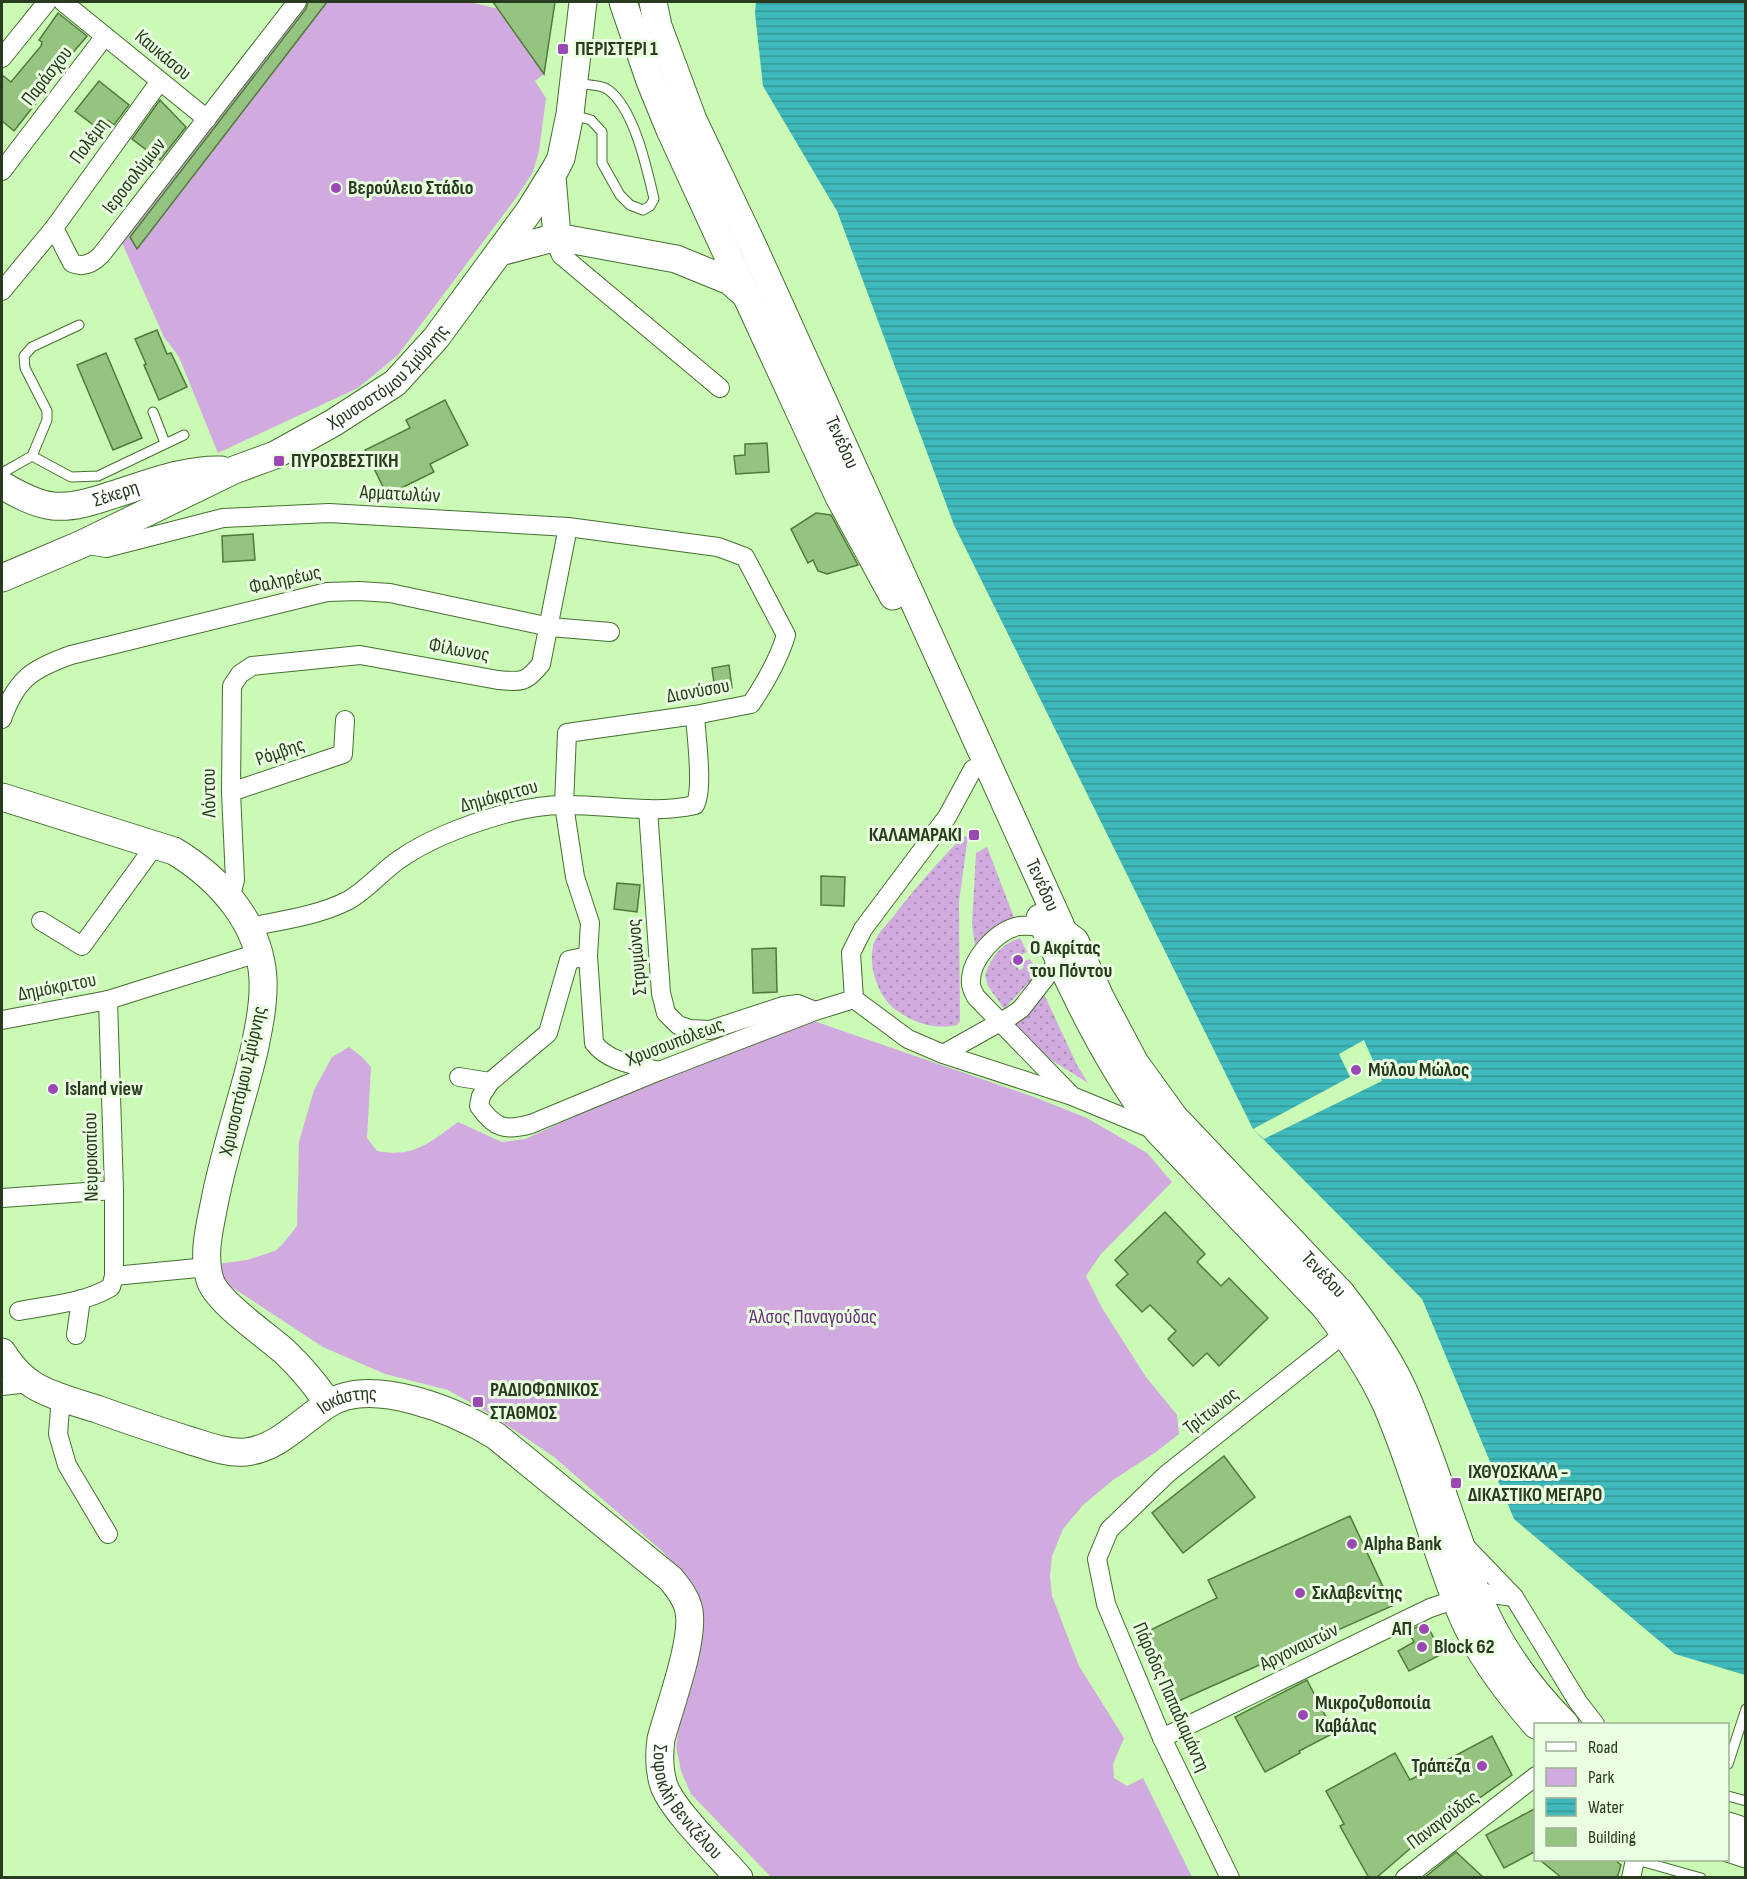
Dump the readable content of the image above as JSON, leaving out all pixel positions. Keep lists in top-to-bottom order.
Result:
{
  "streets": {
    "main road": [
      "Χρυσοστόμου Σμύρνης",
      "Τενέδου",
      "Σέκερη",
      "Ιοκάστης",
      "Σοφοκλή Βενιζέλου"
    ],
    "street": [
      "Καυκάσου",
      "Παράσχου",
      "Πολέμη",
      "Ιεροσολύμων",
      "Αρματωλών",
      "Φαληρέως",
      "Φίλωνος",
      "Διονύσου",
      "Ρόμβης",
      "Λόντου",
      "Δημόκριτου",
      "Στρυμώνος",
      "Χρυσουπόλεως",
      "Νευροκοπίου",
      "Τρίτωνος",
      "Αργοναυτών",
      "Πάροδος Παπαδιαμάντη",
      "Παναγούδας"
    ]
  },
  "crossings": [
    ["Καυκάσου", "Παράσχου"],
    ["Καυκάσου", "Πολέμη"],
    ["Καυκάσου", "Ιεροσολύμων"],
    ["Πολέμη", "Ιεροσολύμων"],
    ["Χρυσοστόμου Σμύρνης", "Σέκερη"],
    ["Χρυσοστόμου Σμύρνης", "Αρματωλών"],
    ["Χρυσοστόμου Σμύρνης", "Λόντου"],
    ["Χρυσοστόμου Σμύρνης", "Δημόκριτου"],
    ["Χρυσοστόμου Σμύρνης", "Ιοκάστης"],
    ["Τενέδου", "Τρίτωνος"],
    ["Τενέδου", "Αργοναυτών"],
    ["Αρματωλών", "Φίλωνος"],
    ["Αρματωλών", "Διονύσου"],
    ["Φαληρέως", "Φίλωνος"],
    ["Φίλωνος", "Λόντου"],
    ["Διονύσου", "Δημόκριτου"],
    ["Ρόμβης", "Λόντου"],
    ["Δημόκριτου", "Στρυμώνος"],
    ["Δημόκριτου", "Νευροκοπίου"],
    ["Στρυμώνος", "Χρυσουπόλεως"],
    ["Ιοκάστης", "Σοφοκλή Βενιζέλου"],
    ["Τρίτωνος", "Πάροδος Παπαδιαμάντη"],
    ["Αργοναυτών", "Πάροδος Παπαδιαμάντη"]
  ],
  "parks": ["Άλσος Παναγούδας"],
  "places": {
    "transit": [
      "ΠΕΡΙΣΤΕΡΙ 1",
      "ΠΥΡΟΣΒΕΣΤΙΚΗ",
      "ΚΑΛΑΜΑΡΑΚΙ",
      "ΡΑΔΙΟΦΩΝΙΚΟΣ ΣΤΑΘΜΟΣ",
      "ΙΧΘΥΟΣΚΑΛΑ - ΔΙΚΑΣΤΙΚΟ ΜΕΓΑΡΟ"
    ],
    "other": [
      "Βερούλειο Στάδιο",
      "Ο Ακρίτας του Πόντου",
      "Μύλου Μώλος",
      "Island view",
      "Alpha Bank",
      "Σκλαβενίτης",
      "ΑΠ",
      "Block 62",
      "Μικροζυθοποιία Καβάλας",
      "Τράπεζα"
    ]
  },
  "legend": [
    "Road",
    "Park",
    "Water",
    "Building"
  ]
}
